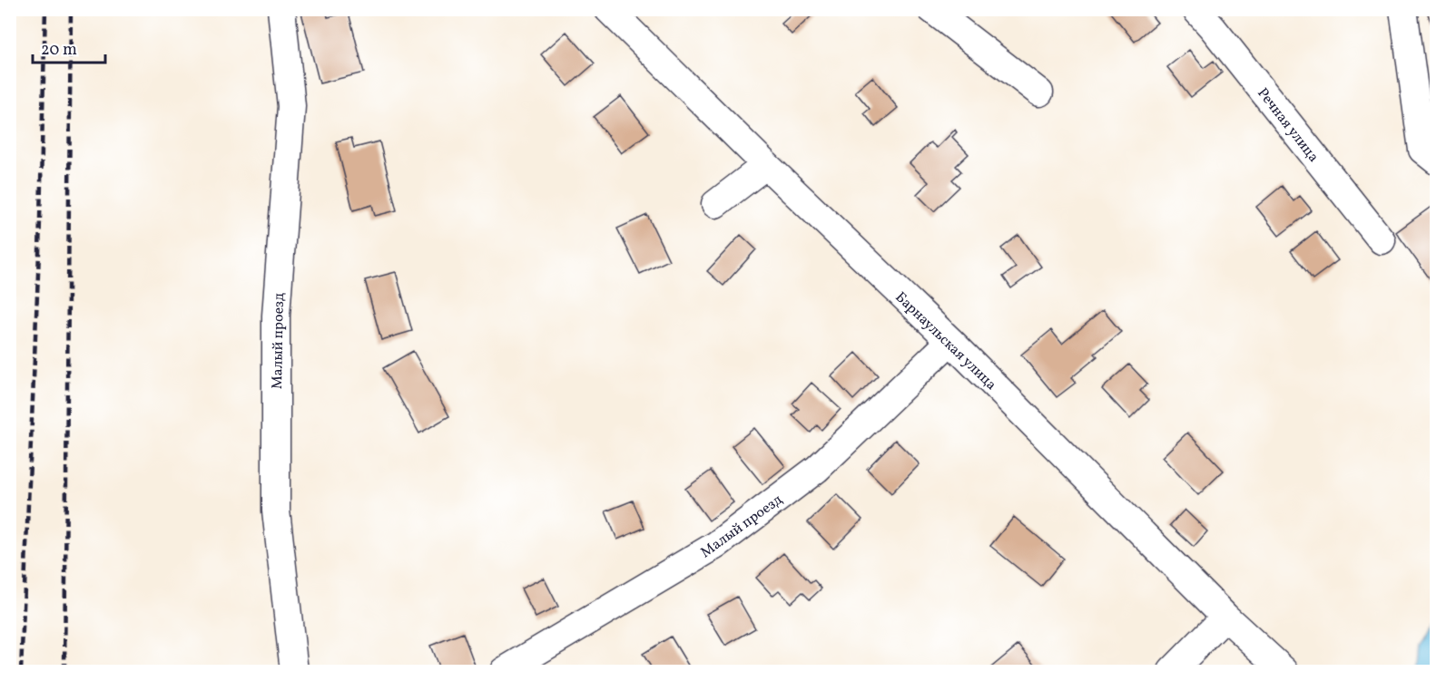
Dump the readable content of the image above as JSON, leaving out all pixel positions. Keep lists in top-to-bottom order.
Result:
{
  "streets": {
    "street": ["Речная улица", "Барнаульская улица", "Малый проезд"]
  },
  "crossings": [
    ["Барнаульская улица", "Малый проезд"]
  ],
  "scale_bar": "20 m"
}
